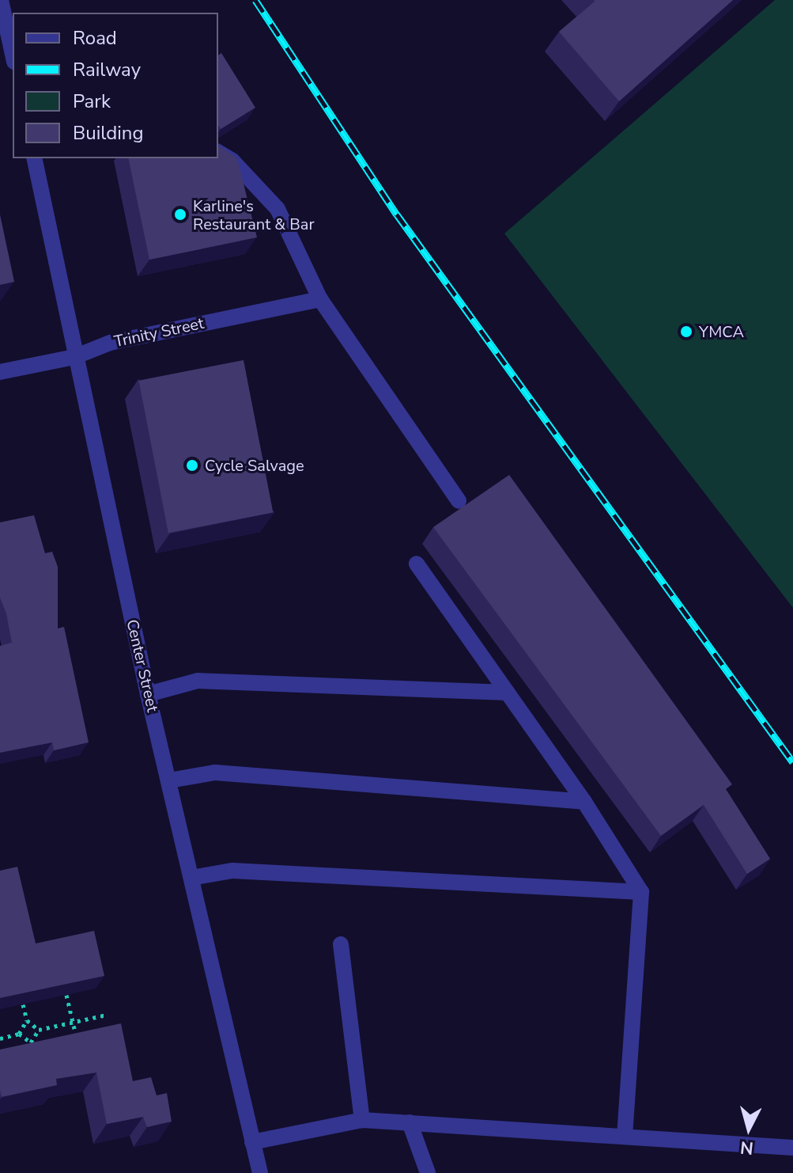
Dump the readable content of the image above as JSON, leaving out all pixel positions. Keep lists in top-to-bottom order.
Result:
{
  "streets": {
    "street": ["Trinity Street", "Center Street"]
  },
  "crossings": [
    ["Trinity Street", "Center Street"]
  ],
  "places": ["Karline's Restaurant & Bar", "YMCA", "Cycle Salvage"],
  "legend": [
    "Road",
    "Railway",
    "Park",
    "Building"
  ],
  "north": "bottom"
}
